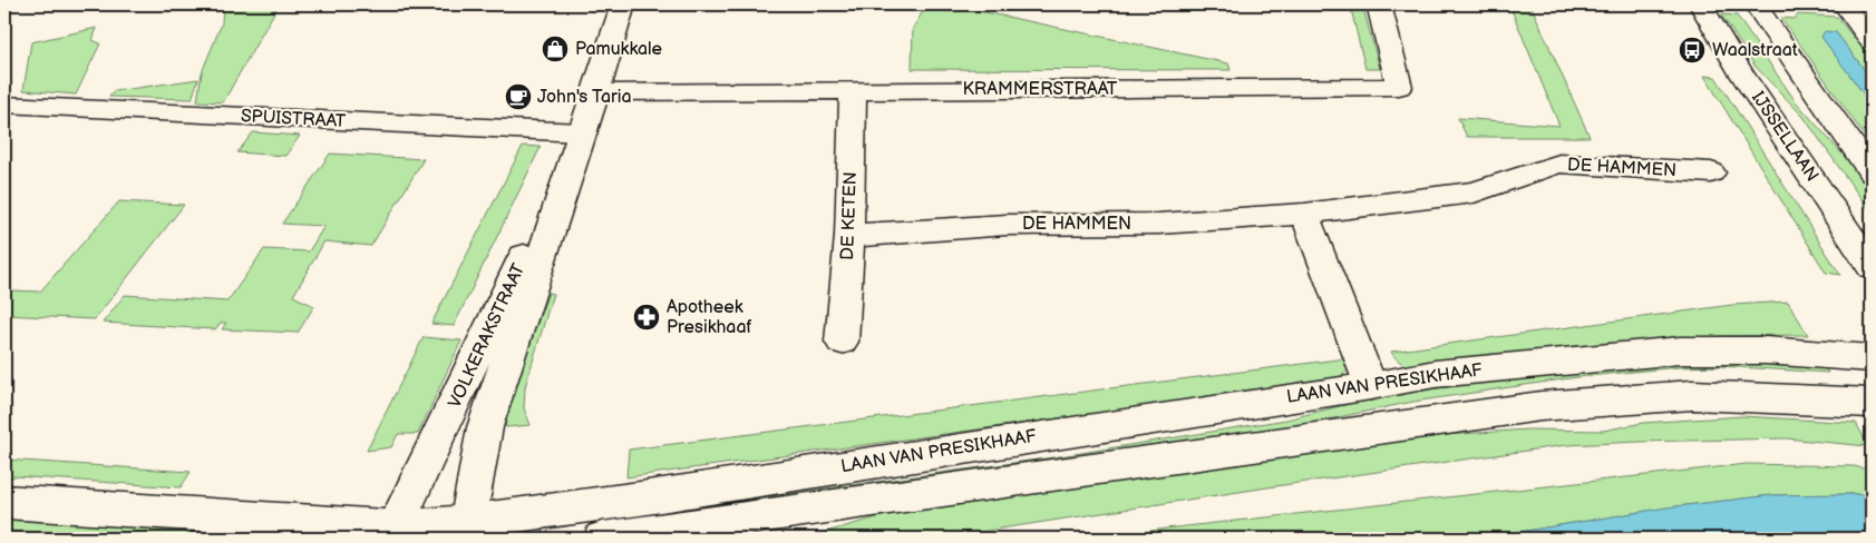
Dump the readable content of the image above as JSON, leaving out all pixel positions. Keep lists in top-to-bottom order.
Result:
{
  "streets": {
    "street": [
      "KRAMMERSTRAAT",
      "SPUISTRAAT",
      "IJSSELLAAN",
      "DE HAMMEN",
      "DE KETEN",
      "VOLKERAKSTRAAT",
      "LAAN VAN PRESIKHAAF"
    ]
  },
  "crossings": [
    ["KRAMMERSTRAAT", "DE KETEN"],
    ["KRAMMERSTRAAT", "VOLKERAKSTRAAT"],
    ["SPUISTRAAT", "VOLKERAKSTRAAT"],
    ["DE HAMMEN", "DE KETEN"],
    ["VOLKERAKSTRAAT", "LAAN VAN PRESIKHAAF"]
  ],
  "places": {
    "shop": ["Pamukkale"],
    "bus stop": ["Waalstraat"],
    "cafe": ["John's Taria"],
    "pharmacy": ["Apotheek Presikhaaf"]
  }
}
